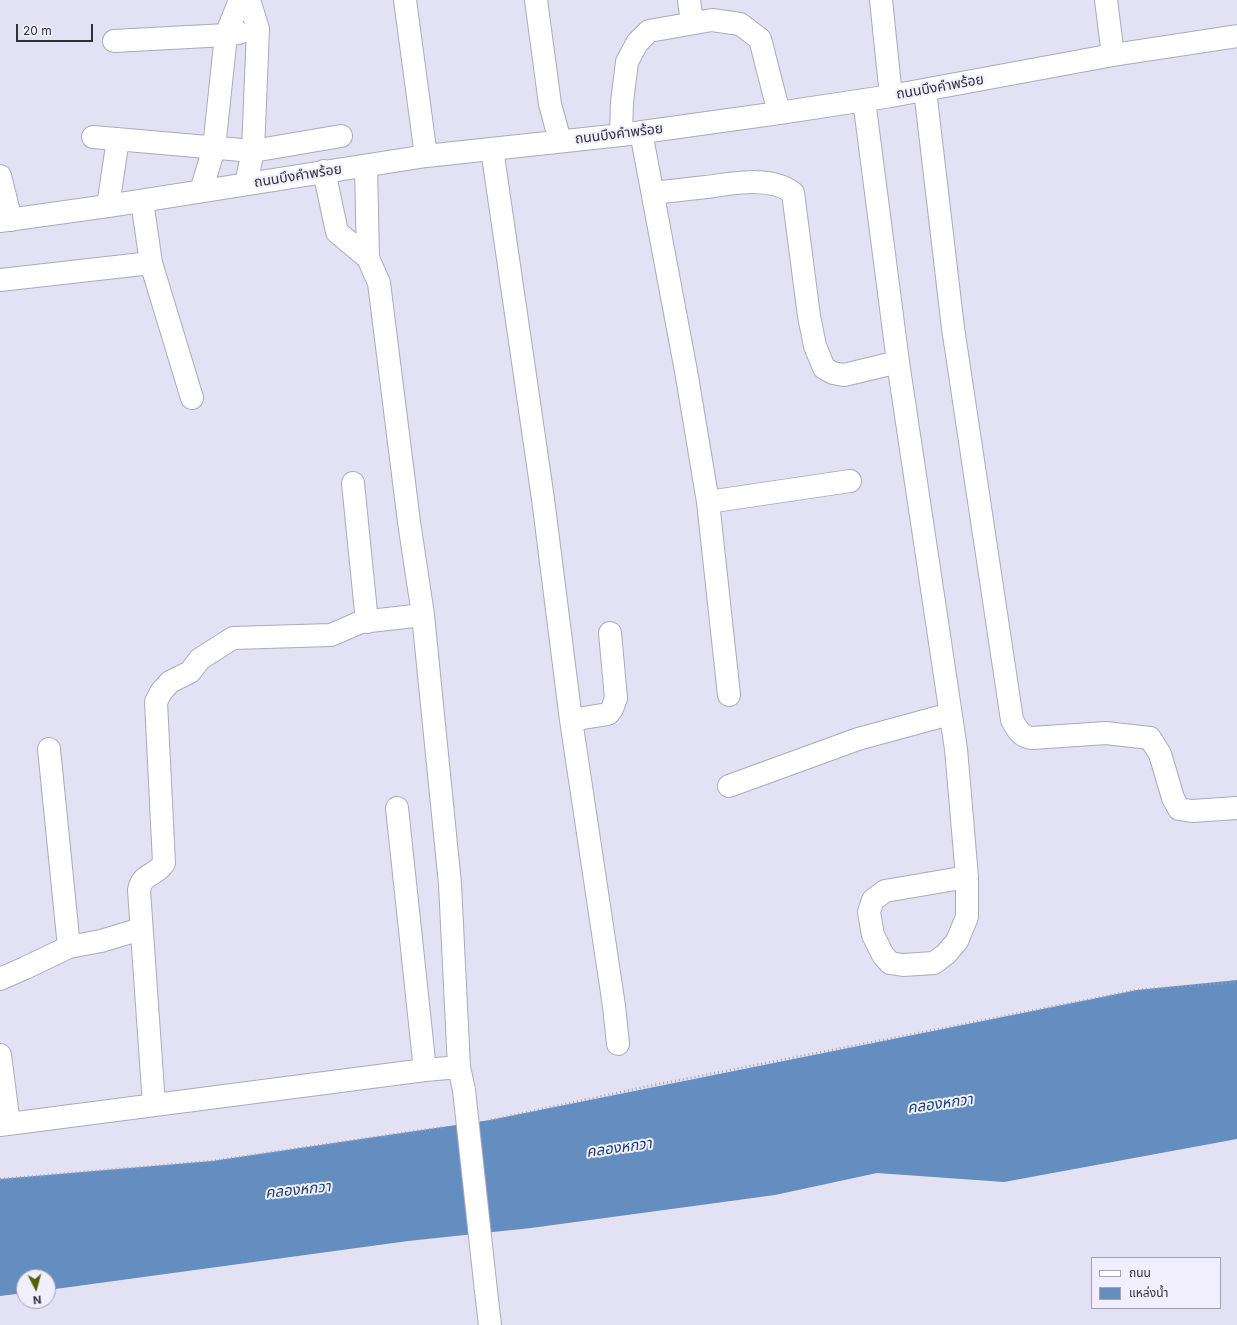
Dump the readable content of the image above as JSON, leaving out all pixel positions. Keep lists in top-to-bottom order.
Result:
{
  "streets": {
    "street": ["ถนนบึงคำพร้อย"]
  },
  "water": ["คลองหกวา"],
  "legend": ["ถนน", "แหล่งน้ำ"],
  "scale_bar": "20 m",
  "north": "bottom"
}
